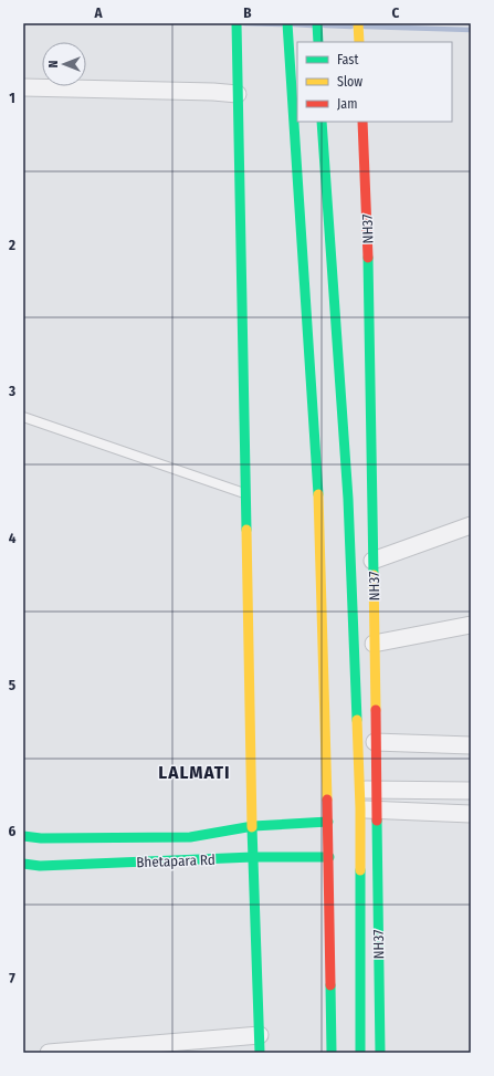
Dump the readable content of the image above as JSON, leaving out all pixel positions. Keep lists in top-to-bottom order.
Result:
{
  "streets": {
    "main road": ["NH37", "Bhetapara Rd"]
  },
  "districts": ["LALMATI"],
  "legend": ["Fast", "Slow", "Jam"],
  "north": "left",
  "grid": {
    "columns": ["A", "B", "C"],
    "rows": [
      "1",
      "2",
      "3",
      "4",
      "5",
      "6",
      "7"
    ]
  }
}
